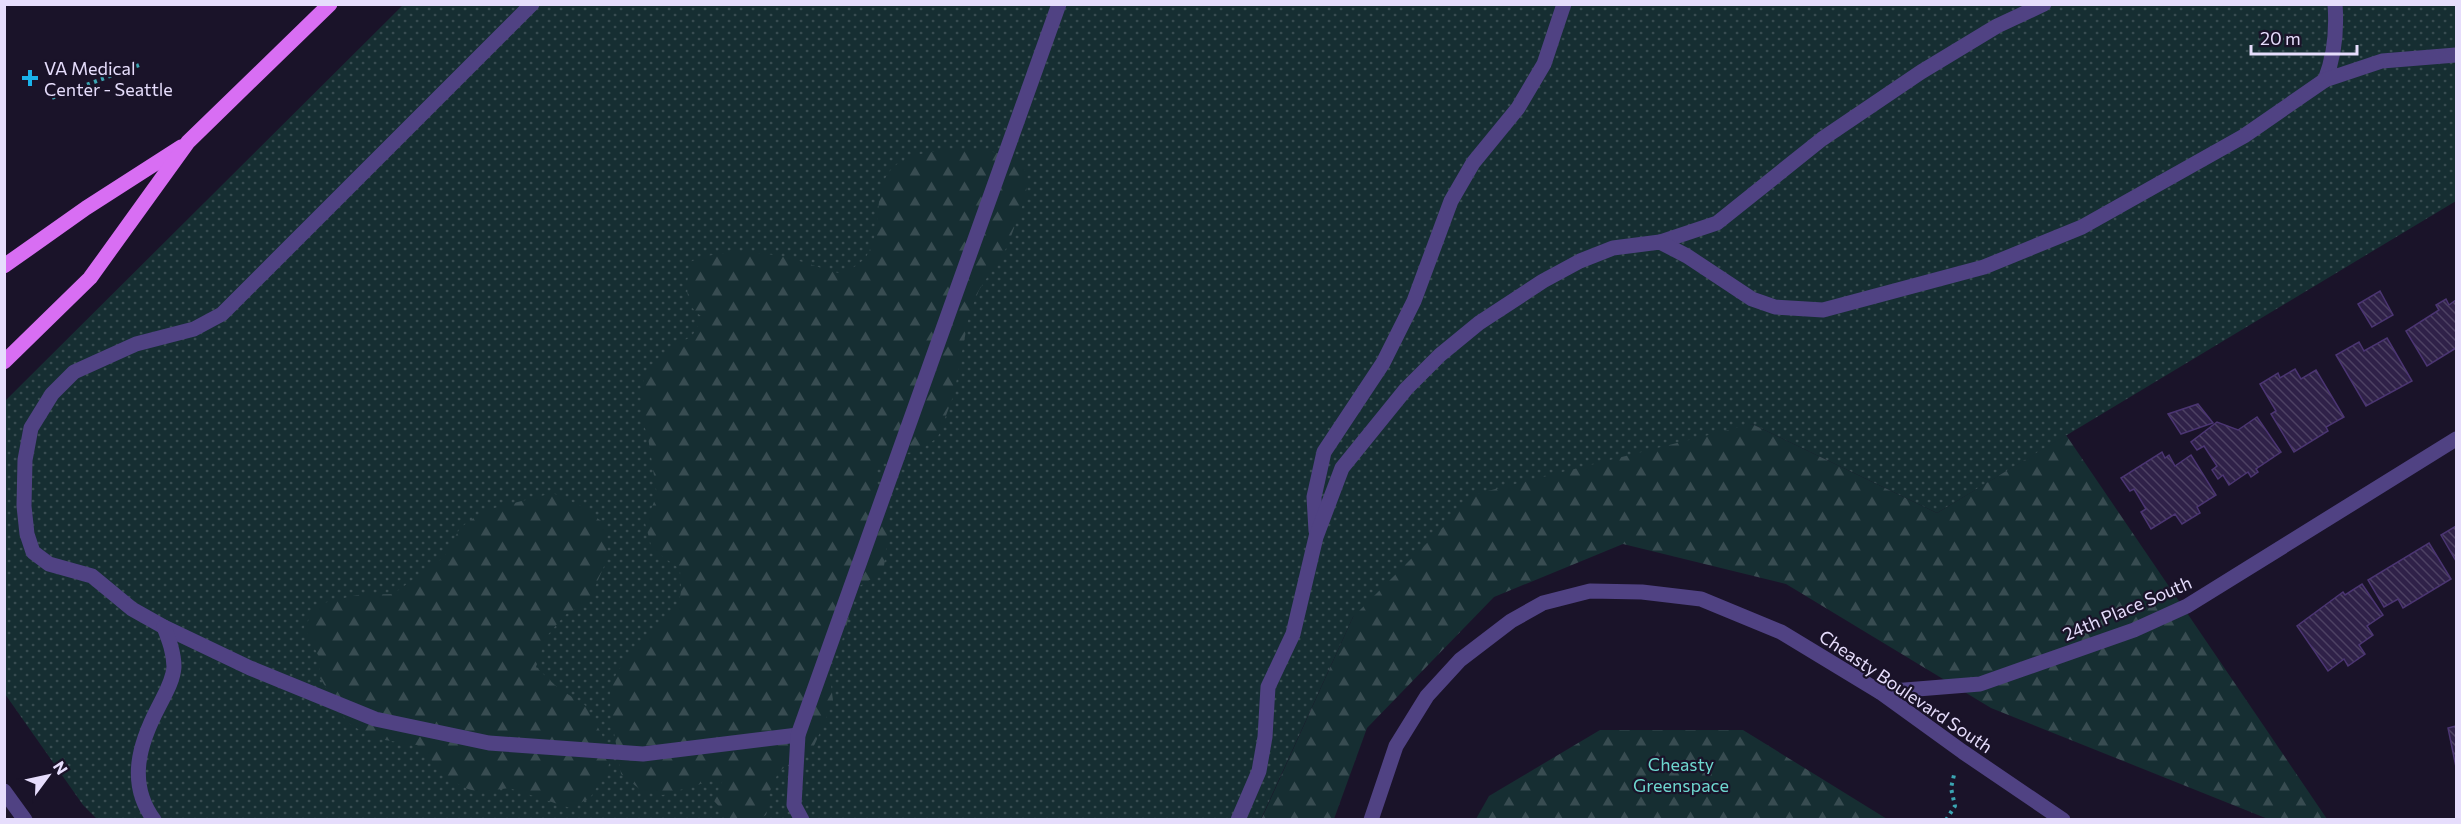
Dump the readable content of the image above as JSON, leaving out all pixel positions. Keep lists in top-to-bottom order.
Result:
{
  "streets": {
    "street": ["24th Place South", "Cheasty Boulevard South"]
  },
  "crossings": [
    ["24th Place South", "Cheasty Boulevard South"]
  ],
  "parks": ["Cheasty Greenspace"],
  "places": {
    "health": ["VA Medical Center - Seattle"]
  },
  "scale_bar": "20 m",
  "north": "top right"
}
